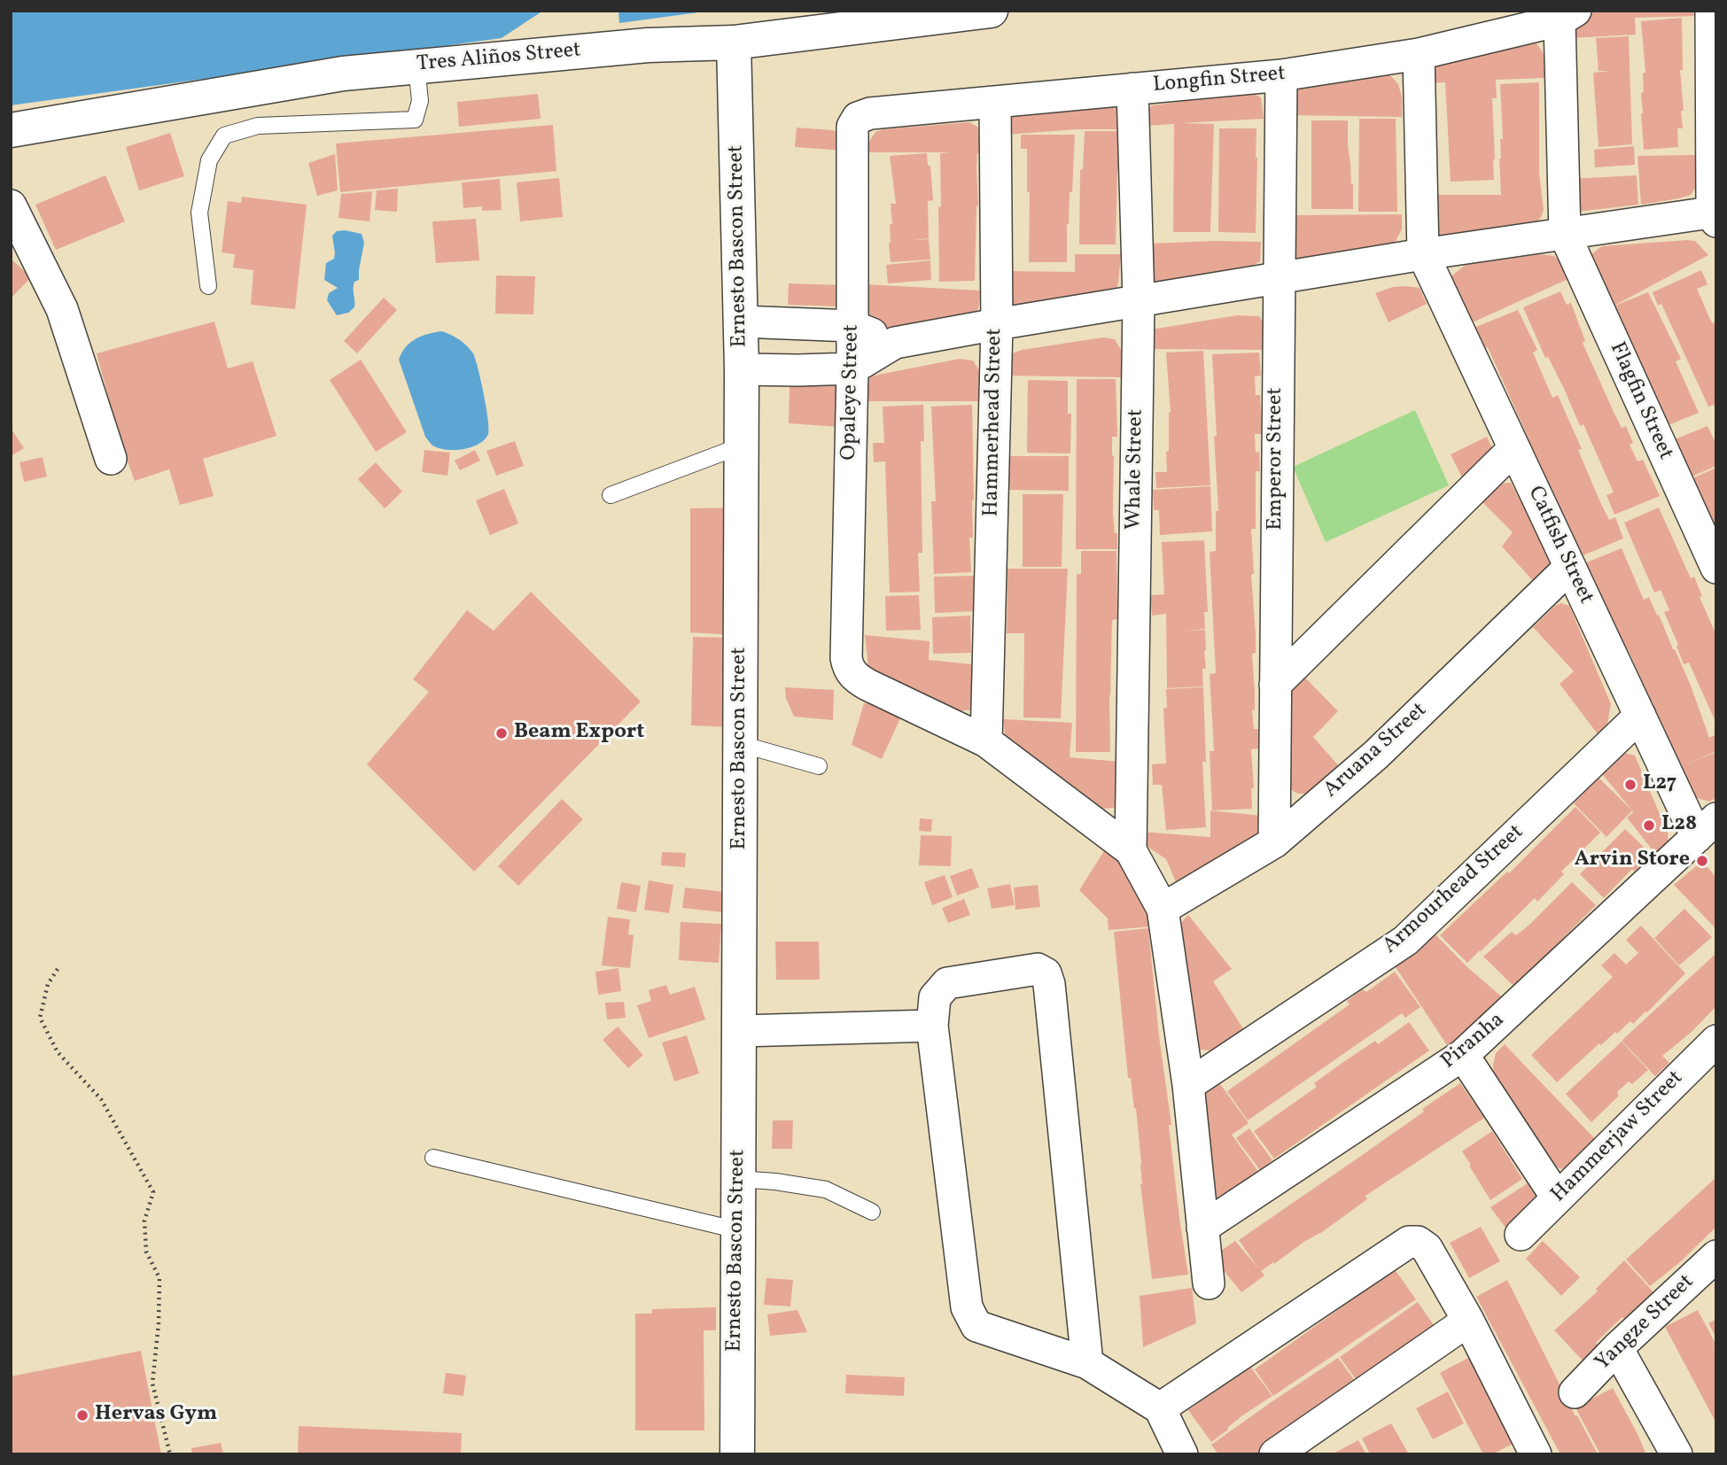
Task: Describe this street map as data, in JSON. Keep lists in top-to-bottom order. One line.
{"streets":{"street":["Tres Aliños Street","Longfin Street","Ernesto Bascon Street","Opaleye Street","Flagfin Street","Hammerhead Street","Emperor Street","Whale Street","Catfish Street","Aruana Street","Armourhead Street","Piranha","Hammerjaw Street","Yangze Street"]},"crossings":[["Tres Aliños Street","Ernesto Bascon Street"],["Longfin Street","Opaleye Street"],["Longfin Street","Hammerhead Street"],["Longfin Street","Emperor Street"],["Longfin Street","Whale Street"],["Opaleye Street","Hammerhead Street"],["Emperor Street","Aruana Street"],["Catfish Street","Aruana Street"],["Catfish Street","Armourhead Street"],["Catfish Street","Piranha"]],"places":["Beam Export","L27","L28","Arvin Store","Hervas Gym"]}
